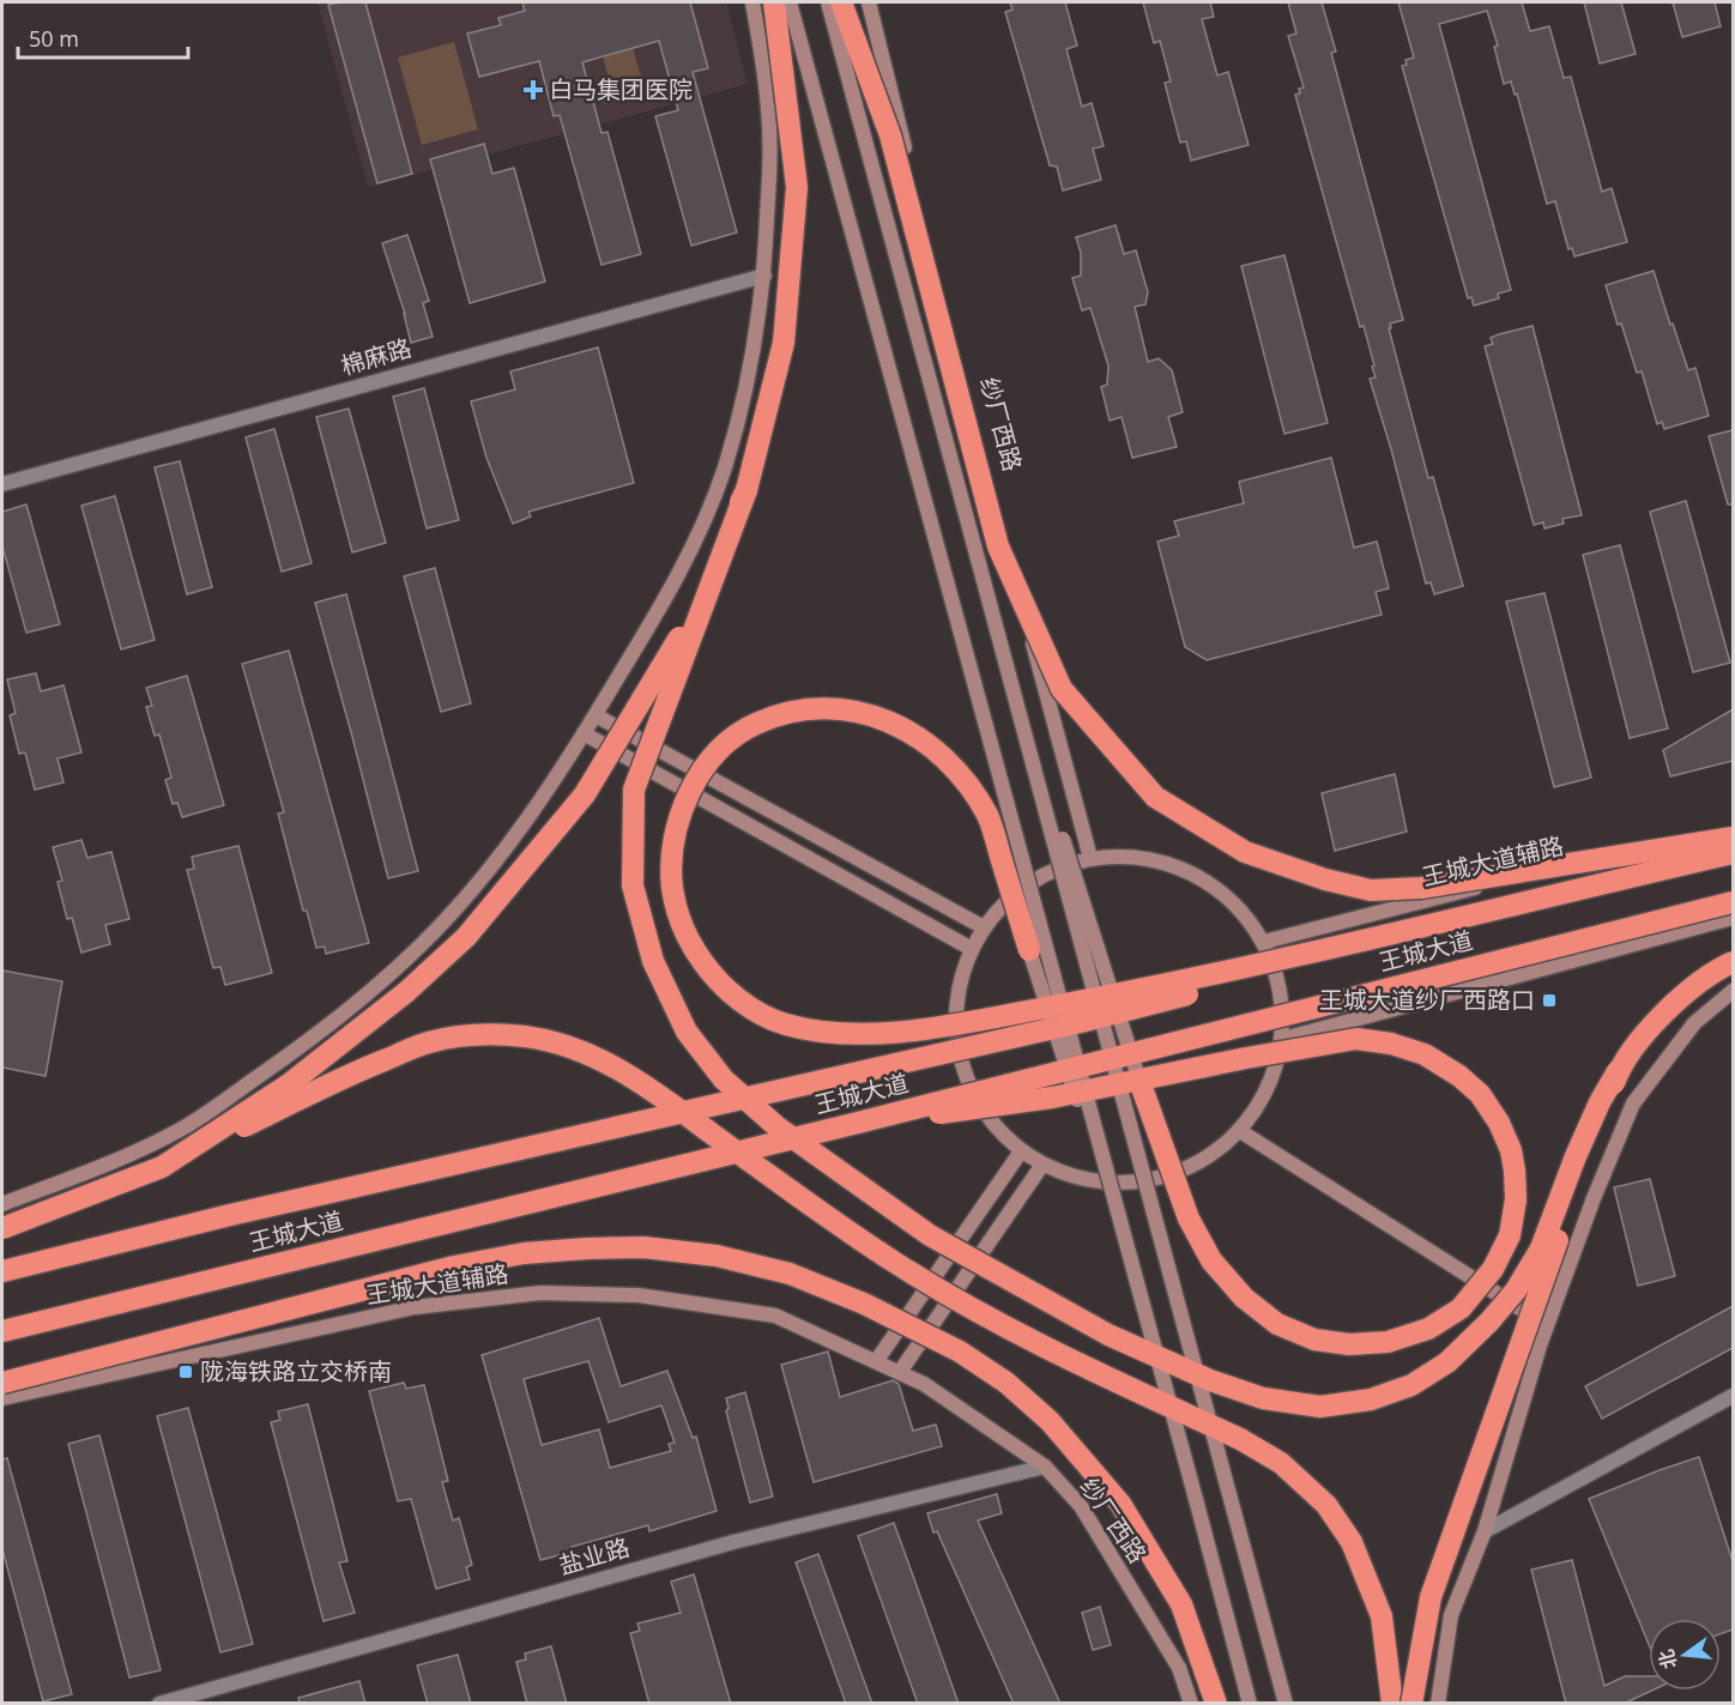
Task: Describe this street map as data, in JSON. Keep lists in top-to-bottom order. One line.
{"streets":{"highway":["王城大道"],"main road":["纱厂西路","王城大道辅路"],"street":["棉麻路","盐业路"]},"crossings":[["纱厂西路","王城大道辅路"],["纱厂西路","盐业路"]],"places":{"health":["白马集团医院"],"transit":["王城大道纱厂西路口","陇海铁路立交桥南"]},"scale_bar":"50 m","north":"left"}
